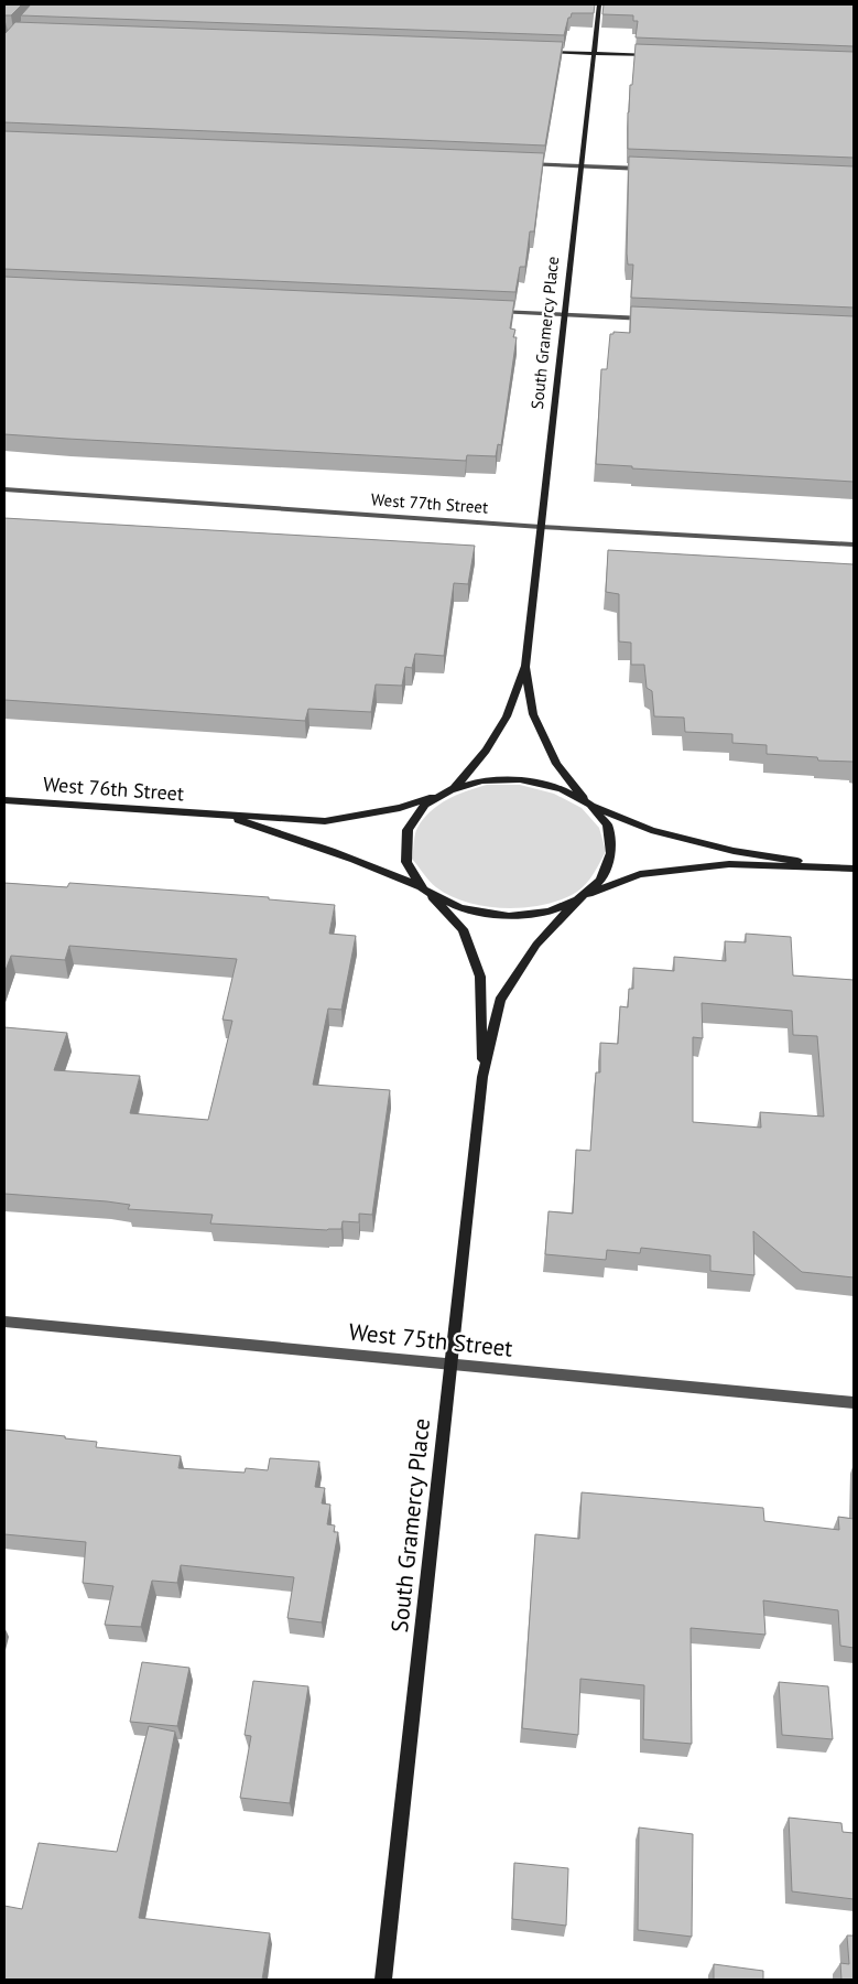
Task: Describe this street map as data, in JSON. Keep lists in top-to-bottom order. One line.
{"streets":{"street":["South Gramercy Place","West 77th Street","West 76th Street","West 75th Street"]},"crossings":[["South Gramercy Place","West 77th Street"],["South Gramercy Place","West 76th Street"],["South Gramercy Place","West 75th Street"]]}
